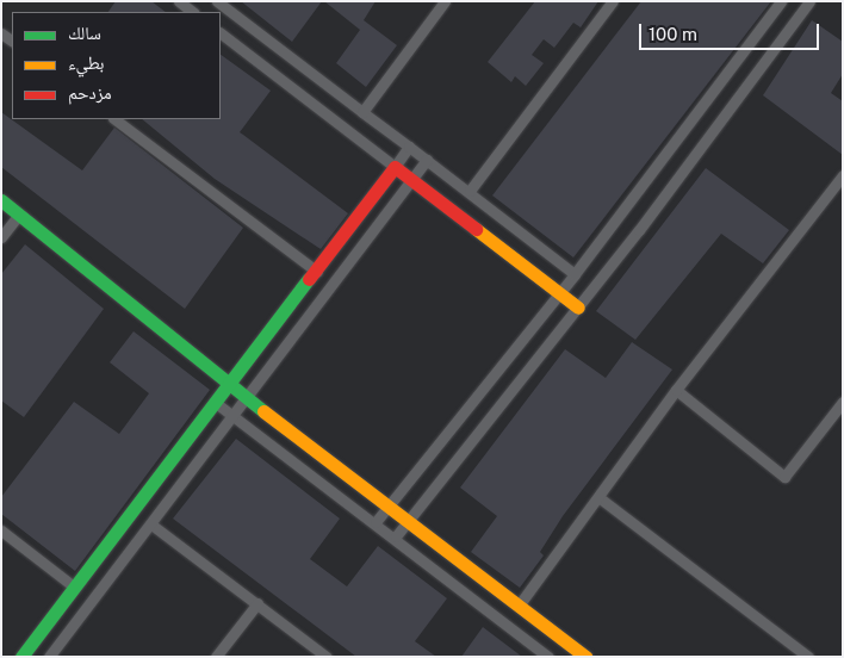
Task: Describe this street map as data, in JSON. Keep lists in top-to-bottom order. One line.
{"legend":["سالك","بطيء","مزدحم"],"scale_bar":"100 m"}
